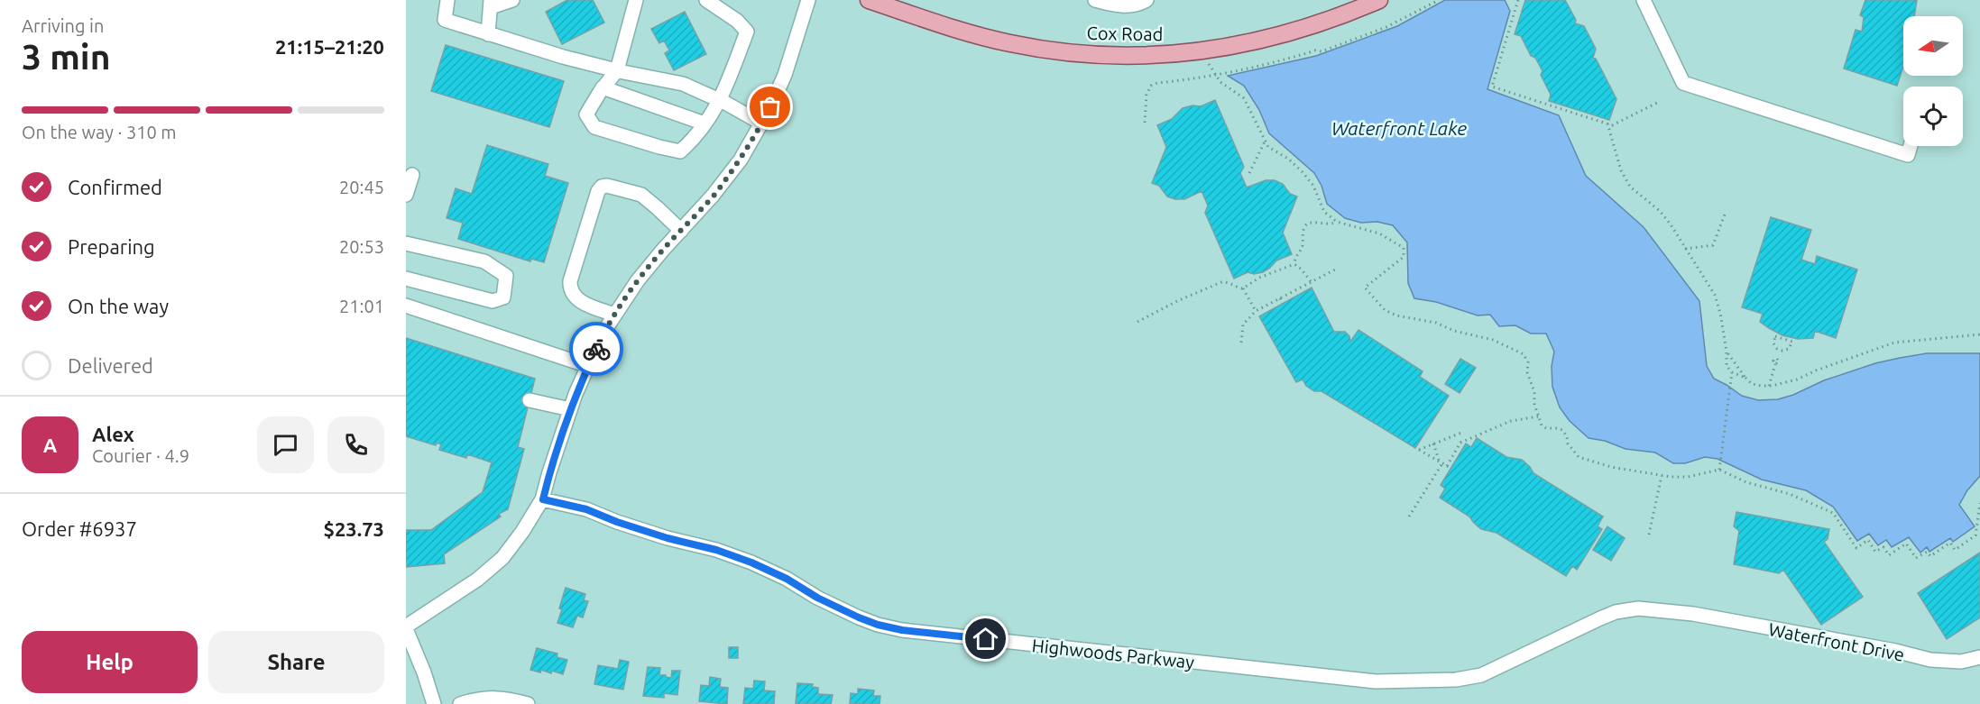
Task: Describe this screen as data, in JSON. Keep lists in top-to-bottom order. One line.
{"streets":{"main road":["Cox Road"],"street":["Waterfront Drive","Highwoods Parkway"]},"crossings":[["Waterfront Drive","Highwoods Parkway"]],"water":["Waterfront Lake"],"north":"left","page":{"heading":["3 min","Arriving in","21:15–21:20"],"panel":["Alex","Courier · 4.9","Order #6937","$23.73"],"bar":"On the way · 310 m","list":[["Confirmed","20:45"],["Preparing","20:53"],["On the way","21:01"],"Delivered"],"round":"A","buttons":["Help","Share"]}}
